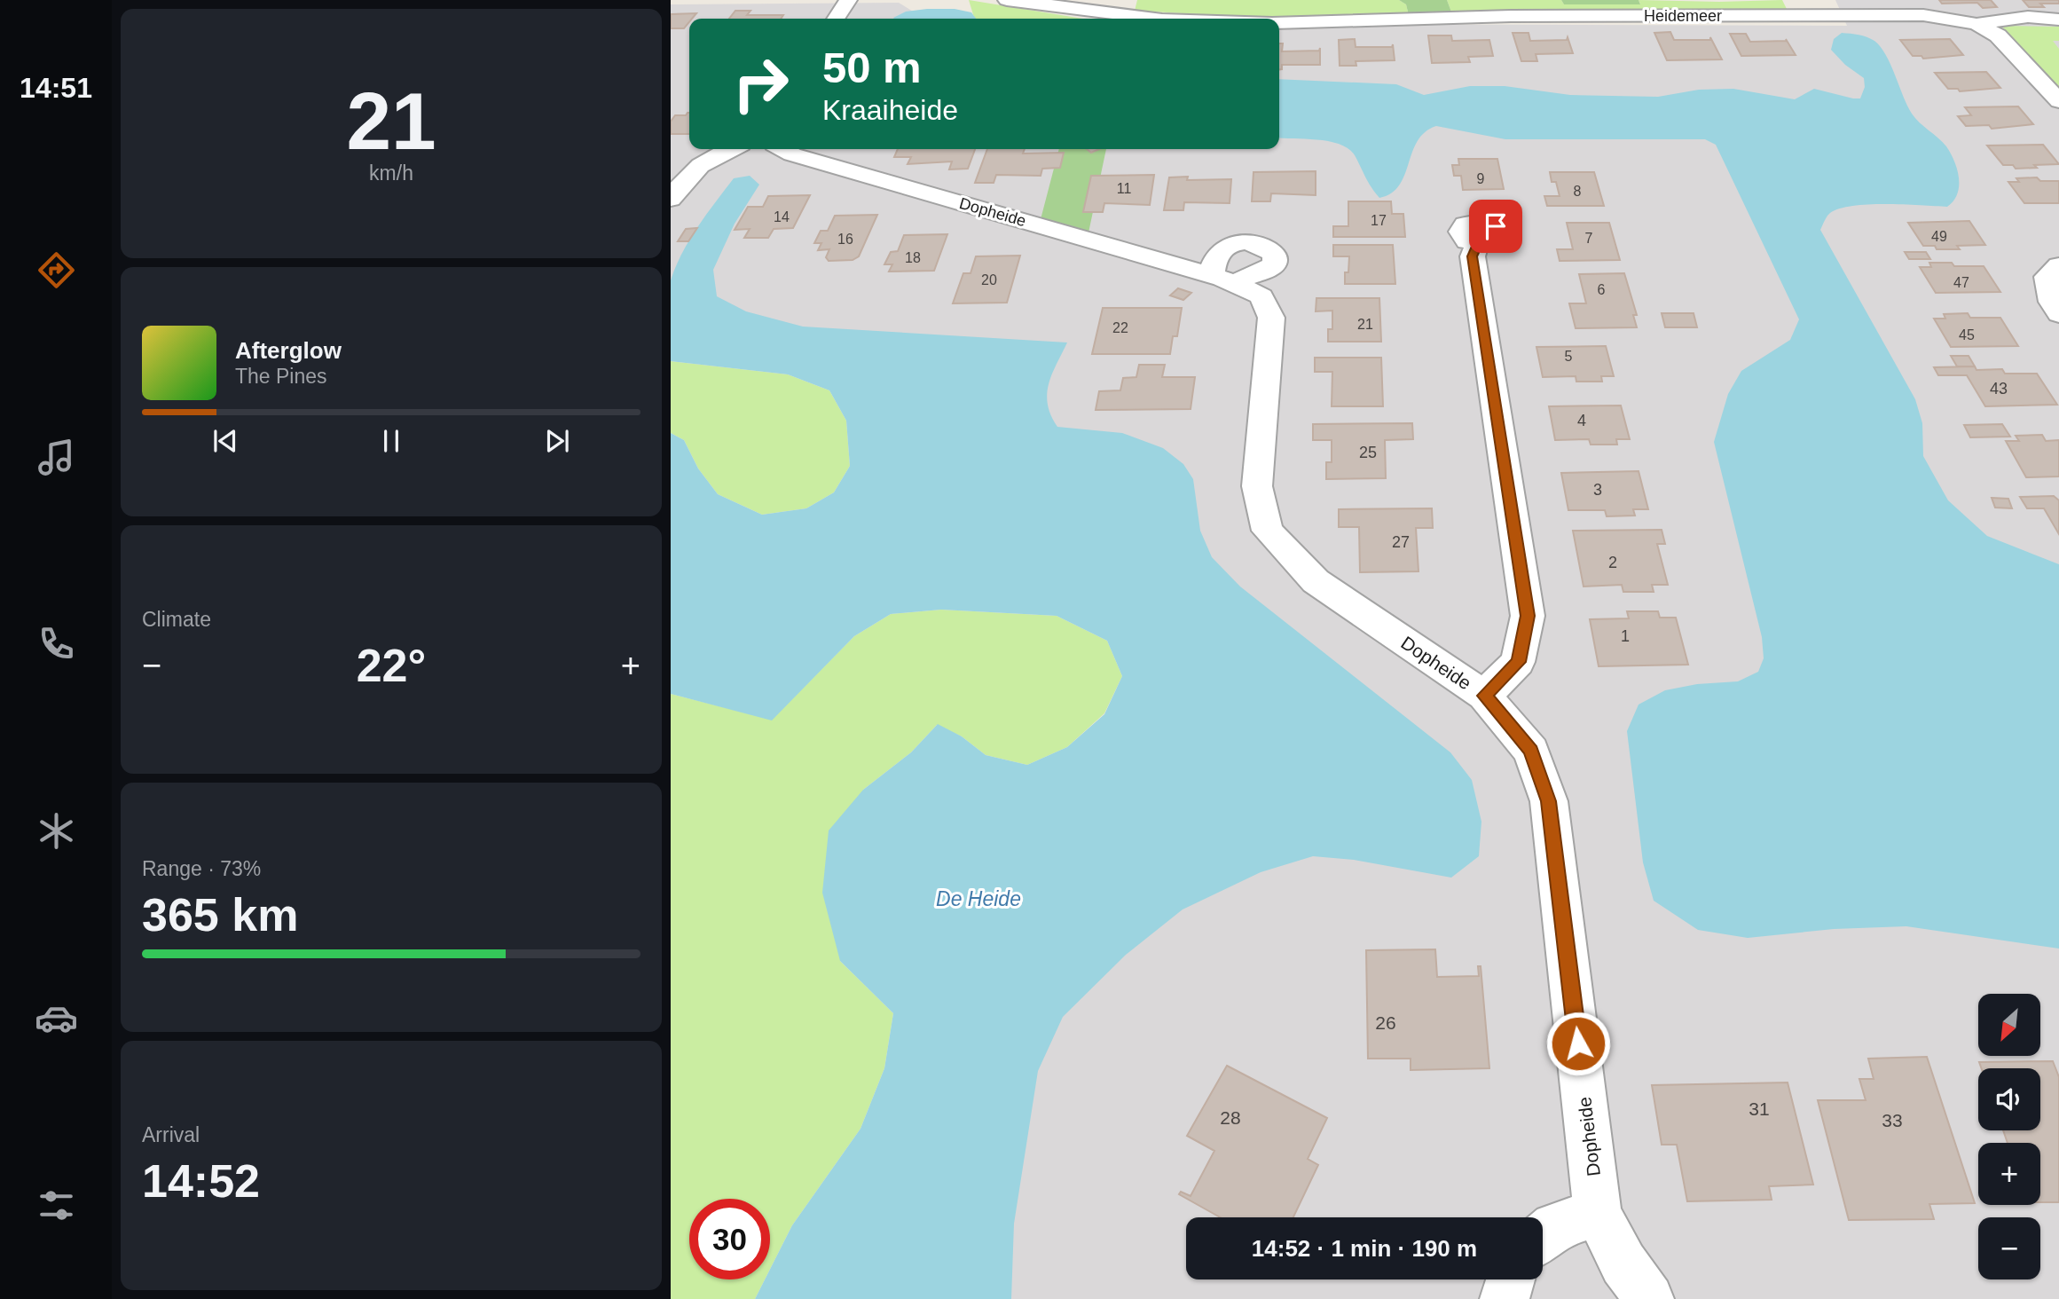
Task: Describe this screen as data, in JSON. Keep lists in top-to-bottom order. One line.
{"streets":{"street":["Heidemeer","Dopheide"]},"water":["De Heide"],"house_numbers":["9","11","8","14","17","49","7","16","18","20","47","6","21","22","45","5","43","4","25","3","27","2","1","26","31","28","33"],"north":"bottom left","page":{"tabs":"14:51","tile":[["21","km/h"],"Climate",["Range · 73%","365 km"],["Arrival","14:52"]],"turn":["50 m","Kraaiheide"],"song":["Afterglow","The Pines"],"heat":["−","22°","+"],"map_buttons":["+","−"],"limit":"30","trip":"14:52 · 1 min · 190 m"}}
